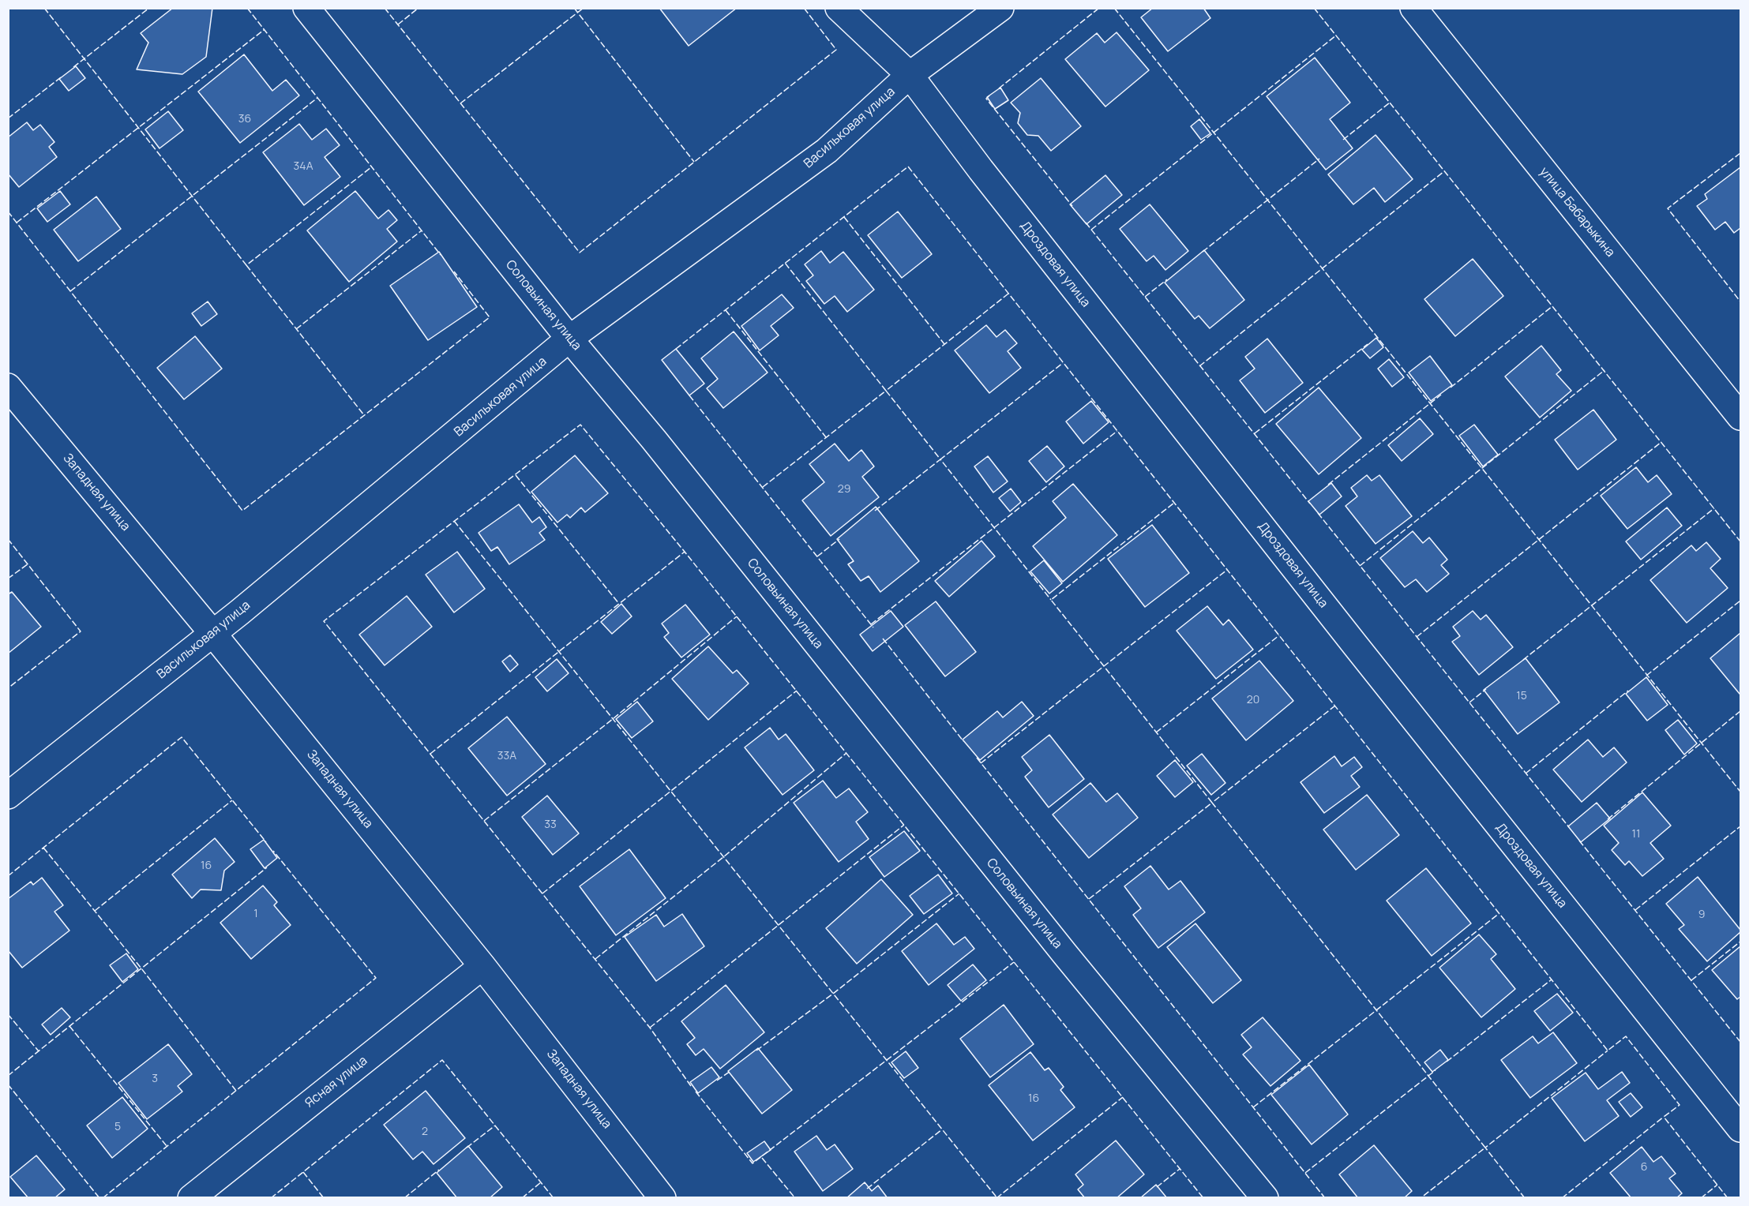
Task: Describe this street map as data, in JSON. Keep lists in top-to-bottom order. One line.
{"streets":{"street":["Васильковая улица","улица Бабарыкина","Дроздовая улица","Соловьиная улица","Западная улица","Ясная улица"]},"crossings":[["Васильковая улица","Дроздовая улица"],["Васильковая улица","Соловьиная улица"],["Васильковая улица","Западная улица"],["Западная улица","Ясная улица"]],"house_numbers":["36","34А","29","15","20","33А","33","11","16","1","9","3","16","5","2","6"]}
